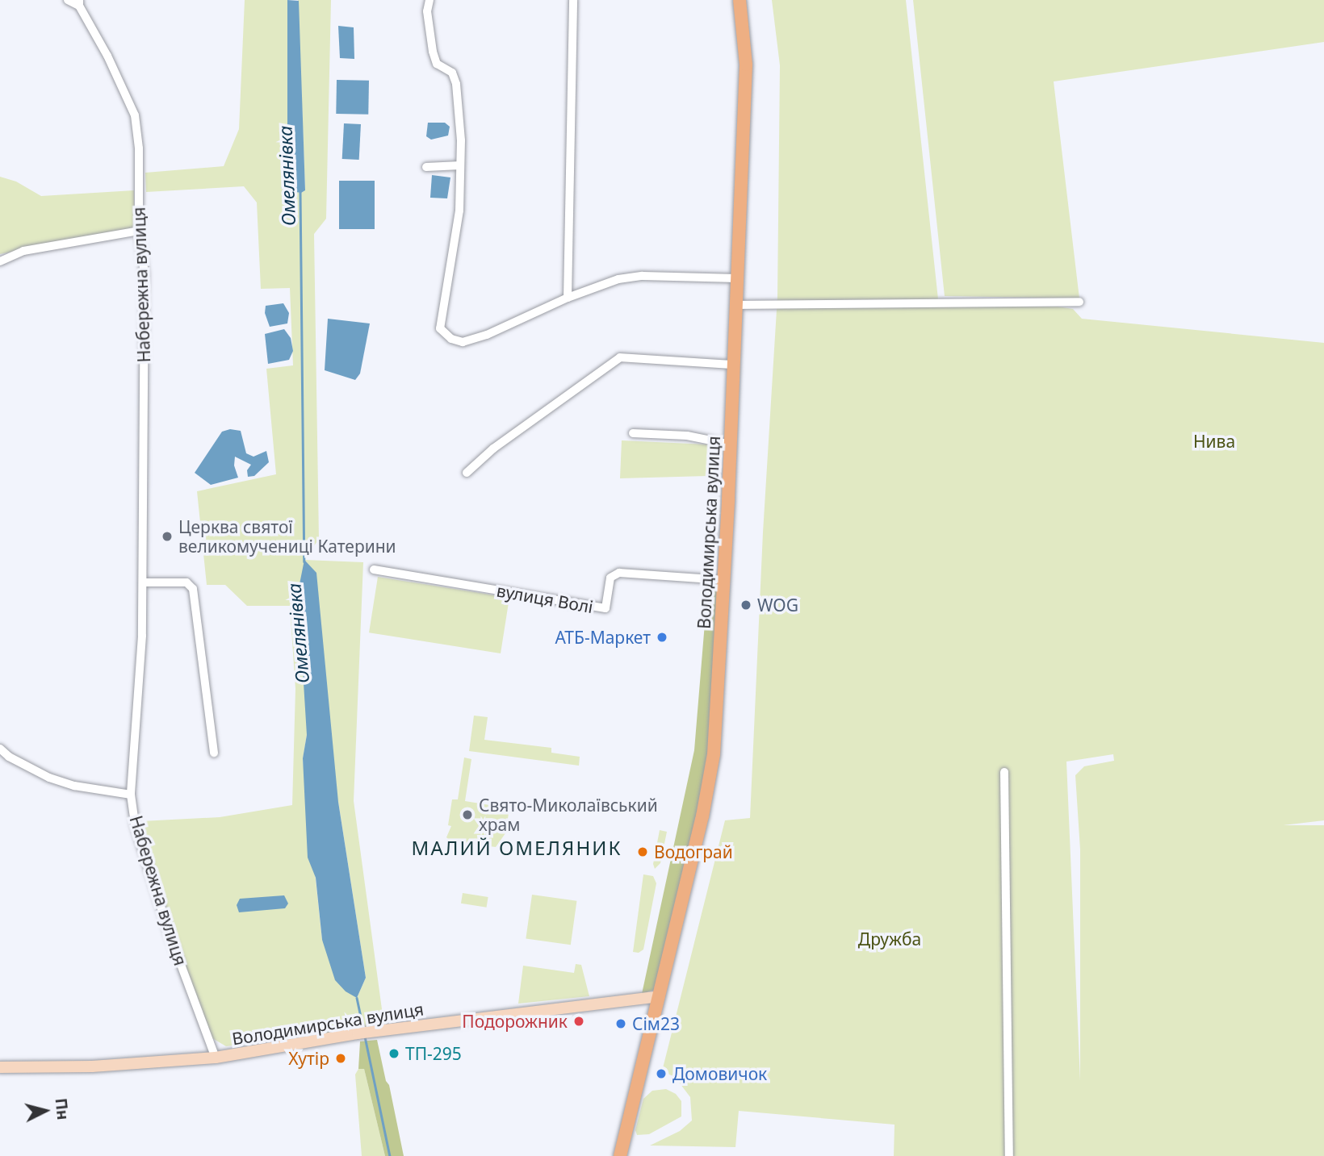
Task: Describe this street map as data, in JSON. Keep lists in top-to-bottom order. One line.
{"streets":{"main road":["Володимирська вулиця"],"street":["Набережна вулиця","вулиця Волі"]},"crossings":[["Набережна вулиця","Володимирська вулиця"],["Володимирська вулиця","вулиця Волі"]],"districts":["МАЛИЙ ОМЕЛЯНИК"],"water":["Омелянівка"],"parks":["Нива","Дружба"],"places":["Церква святої великомучениці Катерини","WOG","АТБ-Маркет","Свято-Миколаївський храм","Водограй","Подорожник","Сім23","ТП-295","Хутір","Домовичок"],"north":"right"}
